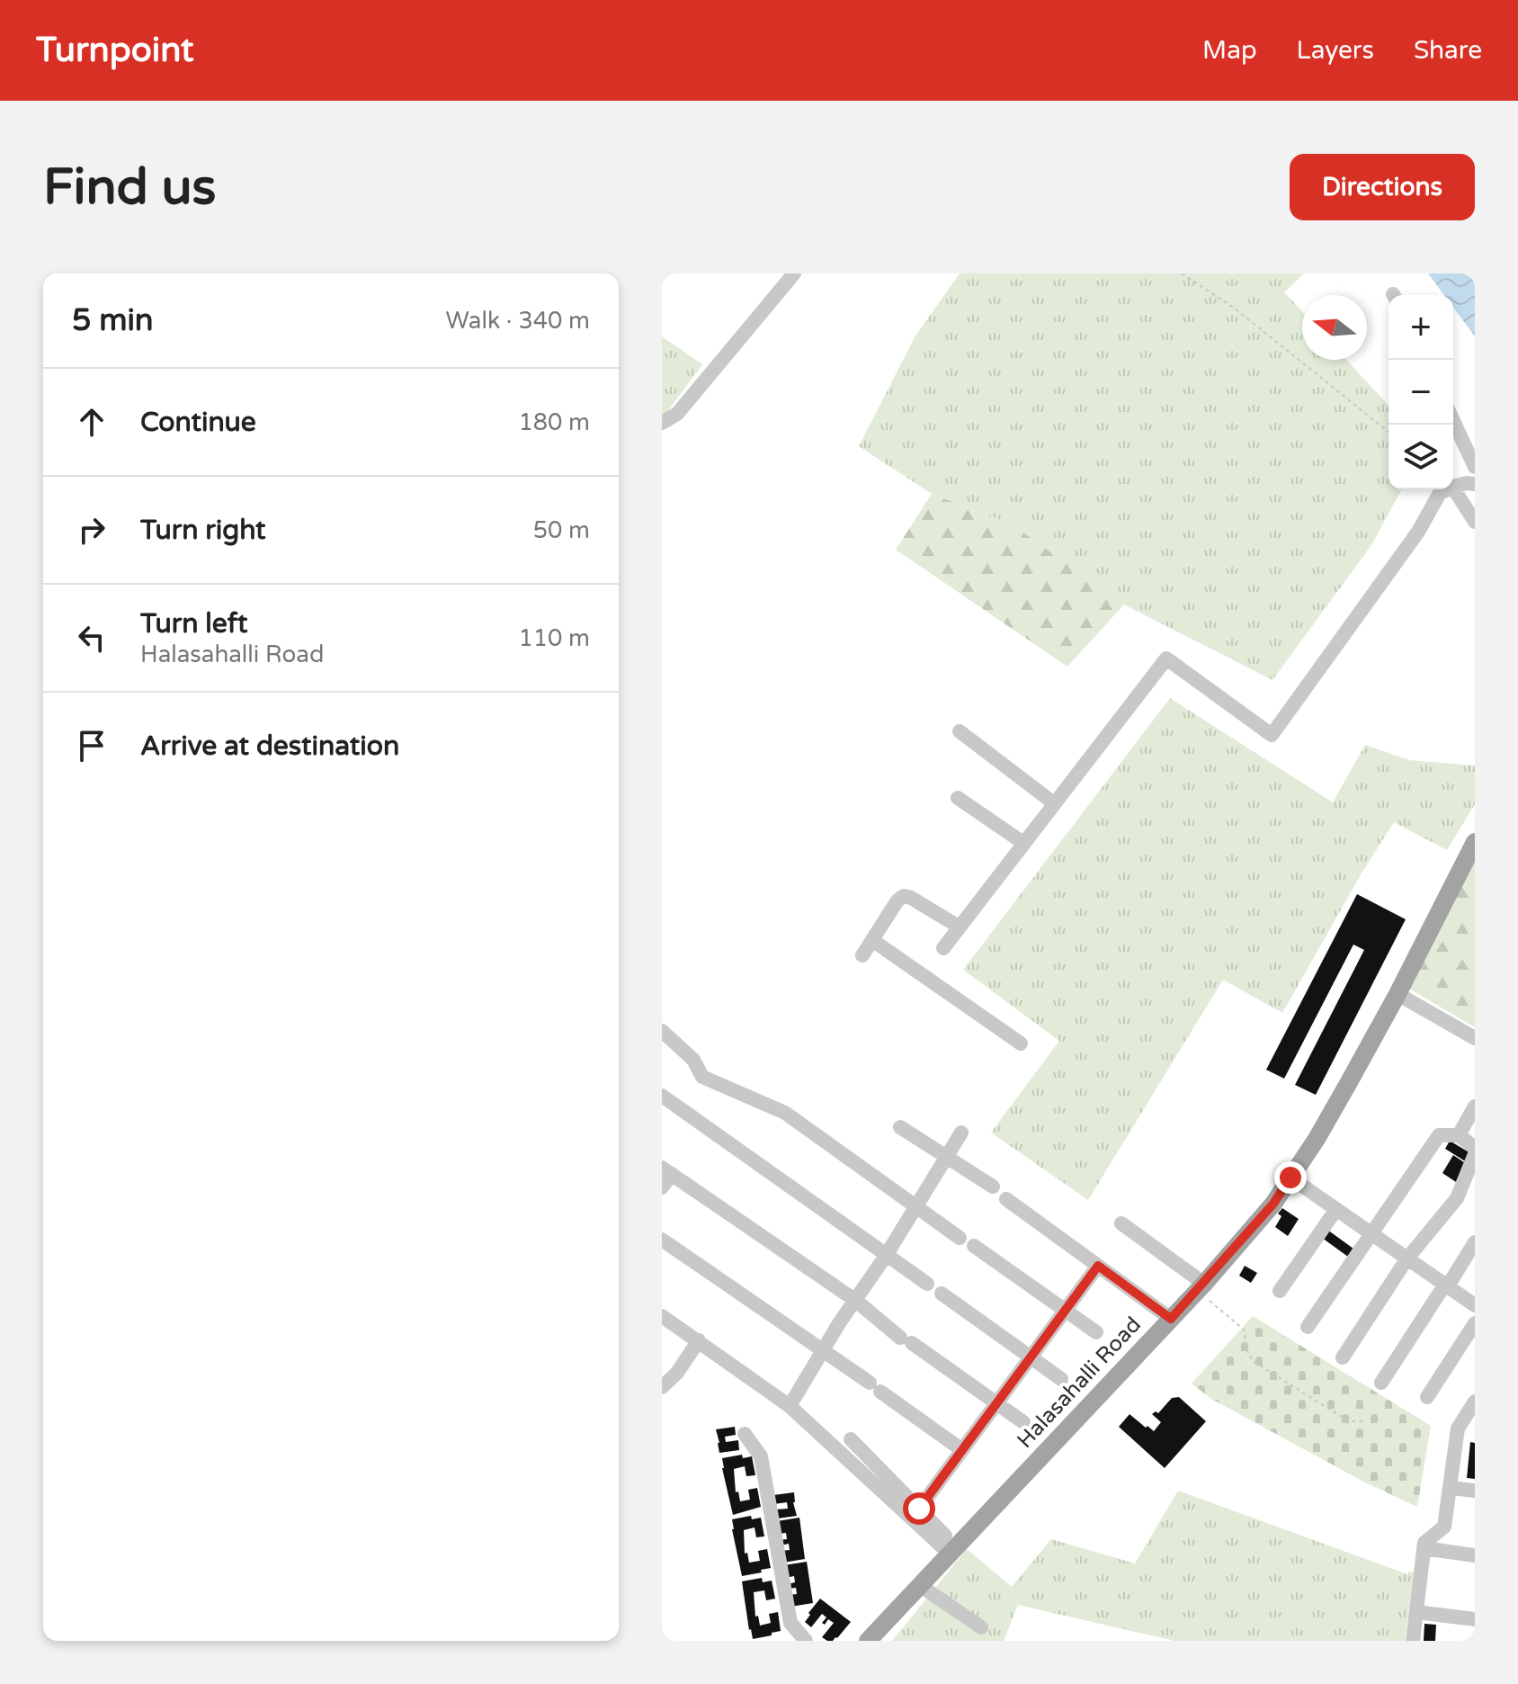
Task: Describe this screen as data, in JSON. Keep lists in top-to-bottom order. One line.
{"streets":{"main road":["Halasahalli Road"]},"north":"left","page":{"header":"Turnpoint","nav":["Map","Layers","Share"],"buttons":"Directions","title":"Find us","heading":["5 min","Walk · 340 m"],"map_buttons":["+","−"],"list":[["Continue","180 m"],["Turn right","50 m"],["Turn left","Halasahalli Road","110 m"],"Arrive at destination"]}}
